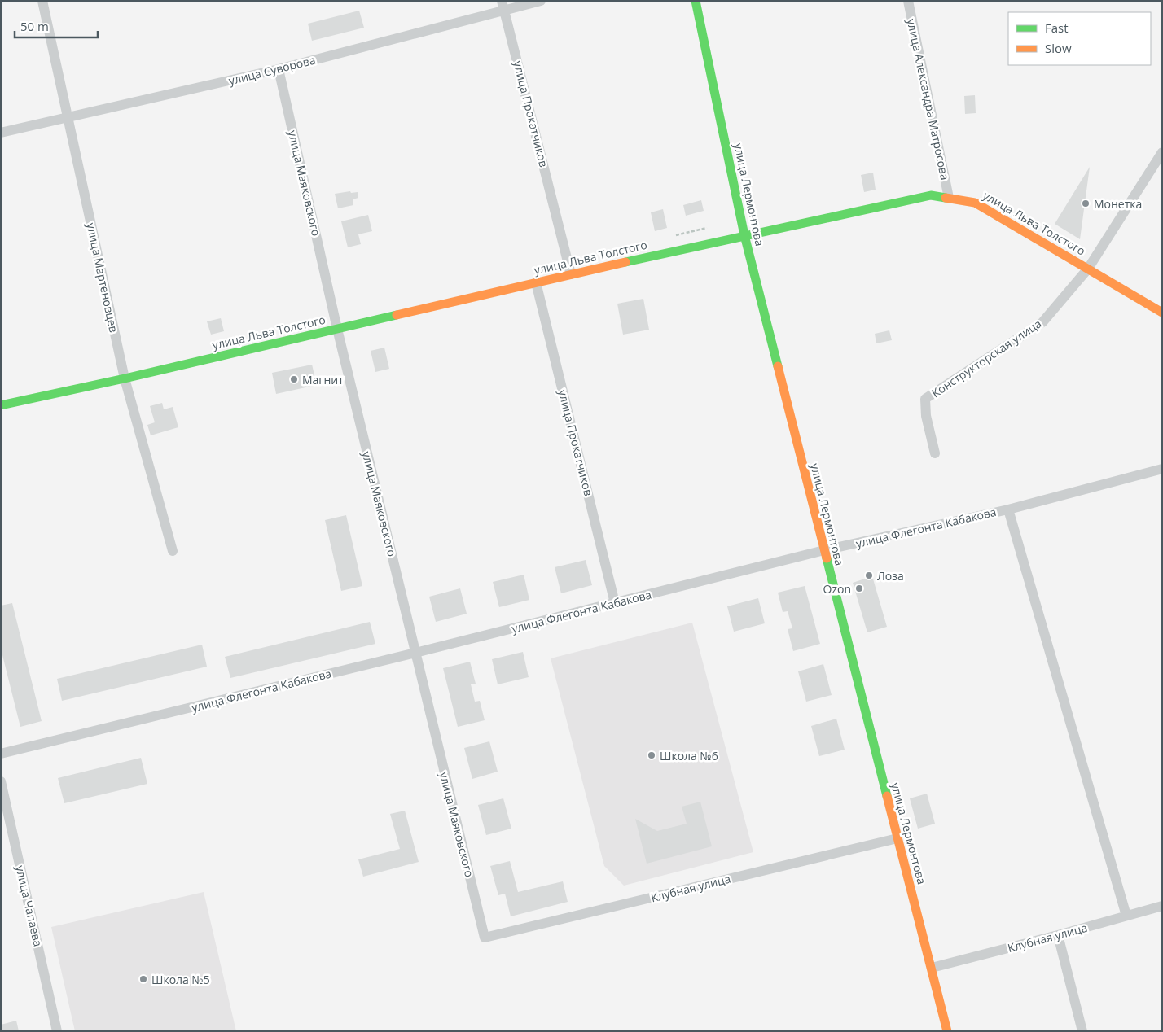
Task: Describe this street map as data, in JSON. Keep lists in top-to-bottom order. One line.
{"streets":{"main road":["улица Лермонтова","улица Льва Толстого"],"street":["улица Суворова","улица Александра Матросова","улица Прокатчиков","улица Маяковского","улица Мартеновцев","Конструкторская улица","улица Флегонта Кабакова","Клубная улица","улица Чапаева"]},"crossings":[["улица Суворова","улица Прокатчиков"],["улица Суворова","улица Маяковского"],["улица Суворова","улица Мартеновцев"],["улица Александра Матросова","улица Льва Толстого"],["улица Прокатчиков","улица Льва Толстого"],["улица Прокатчиков","улица Флегонта Кабакова"],["улица Маяковского","улица Льва Толстого"],["улица Маяковского","улица Флегонта Кабакова"],["улица Маяковского","Клубная улица"],["улица Лермонтова","улица Льва Толстого"],["улица Лермонтова","улица Флегонта Кабакова"],["улица Лермонтова","Клубная улица"],["улица Льва Толстого","улица Мартеновцев"],["улица Льва Толстого","Конструкторская улица"]],"places":["Монетка","Магнит","Лоза","Ozon","Школа №6","Школа №5"],"legend":["Fast","Slow"],"scale_bar":"50 m"}
